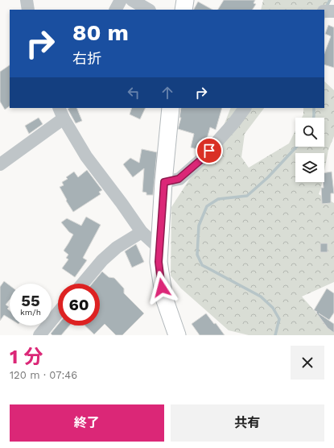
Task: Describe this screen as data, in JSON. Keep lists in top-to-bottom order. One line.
{"page":{"turn":["80 m","右折"],"speed":"55 km/h","limit":"60","heading":["1 分","120 m · 07:46"],"buttons":["終了","共有"]}}
